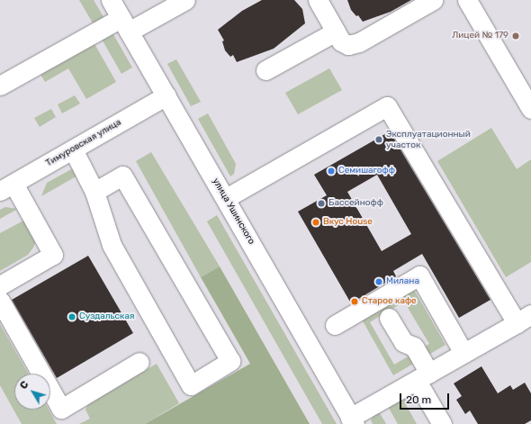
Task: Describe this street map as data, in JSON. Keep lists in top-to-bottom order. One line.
{"streets":{"street":["Тимуровская улица","улица Ушинского"]},"crossings":[["Тимуровская улица","улица Ушинского"]],"places":["Лицей № 179","Эксплуатационный участок","Семишагофф","Бассейнофф","Вкус House","Милана","Старое кафе","Суздальская"],"scale_bar":"20 m","north":"top left"}
